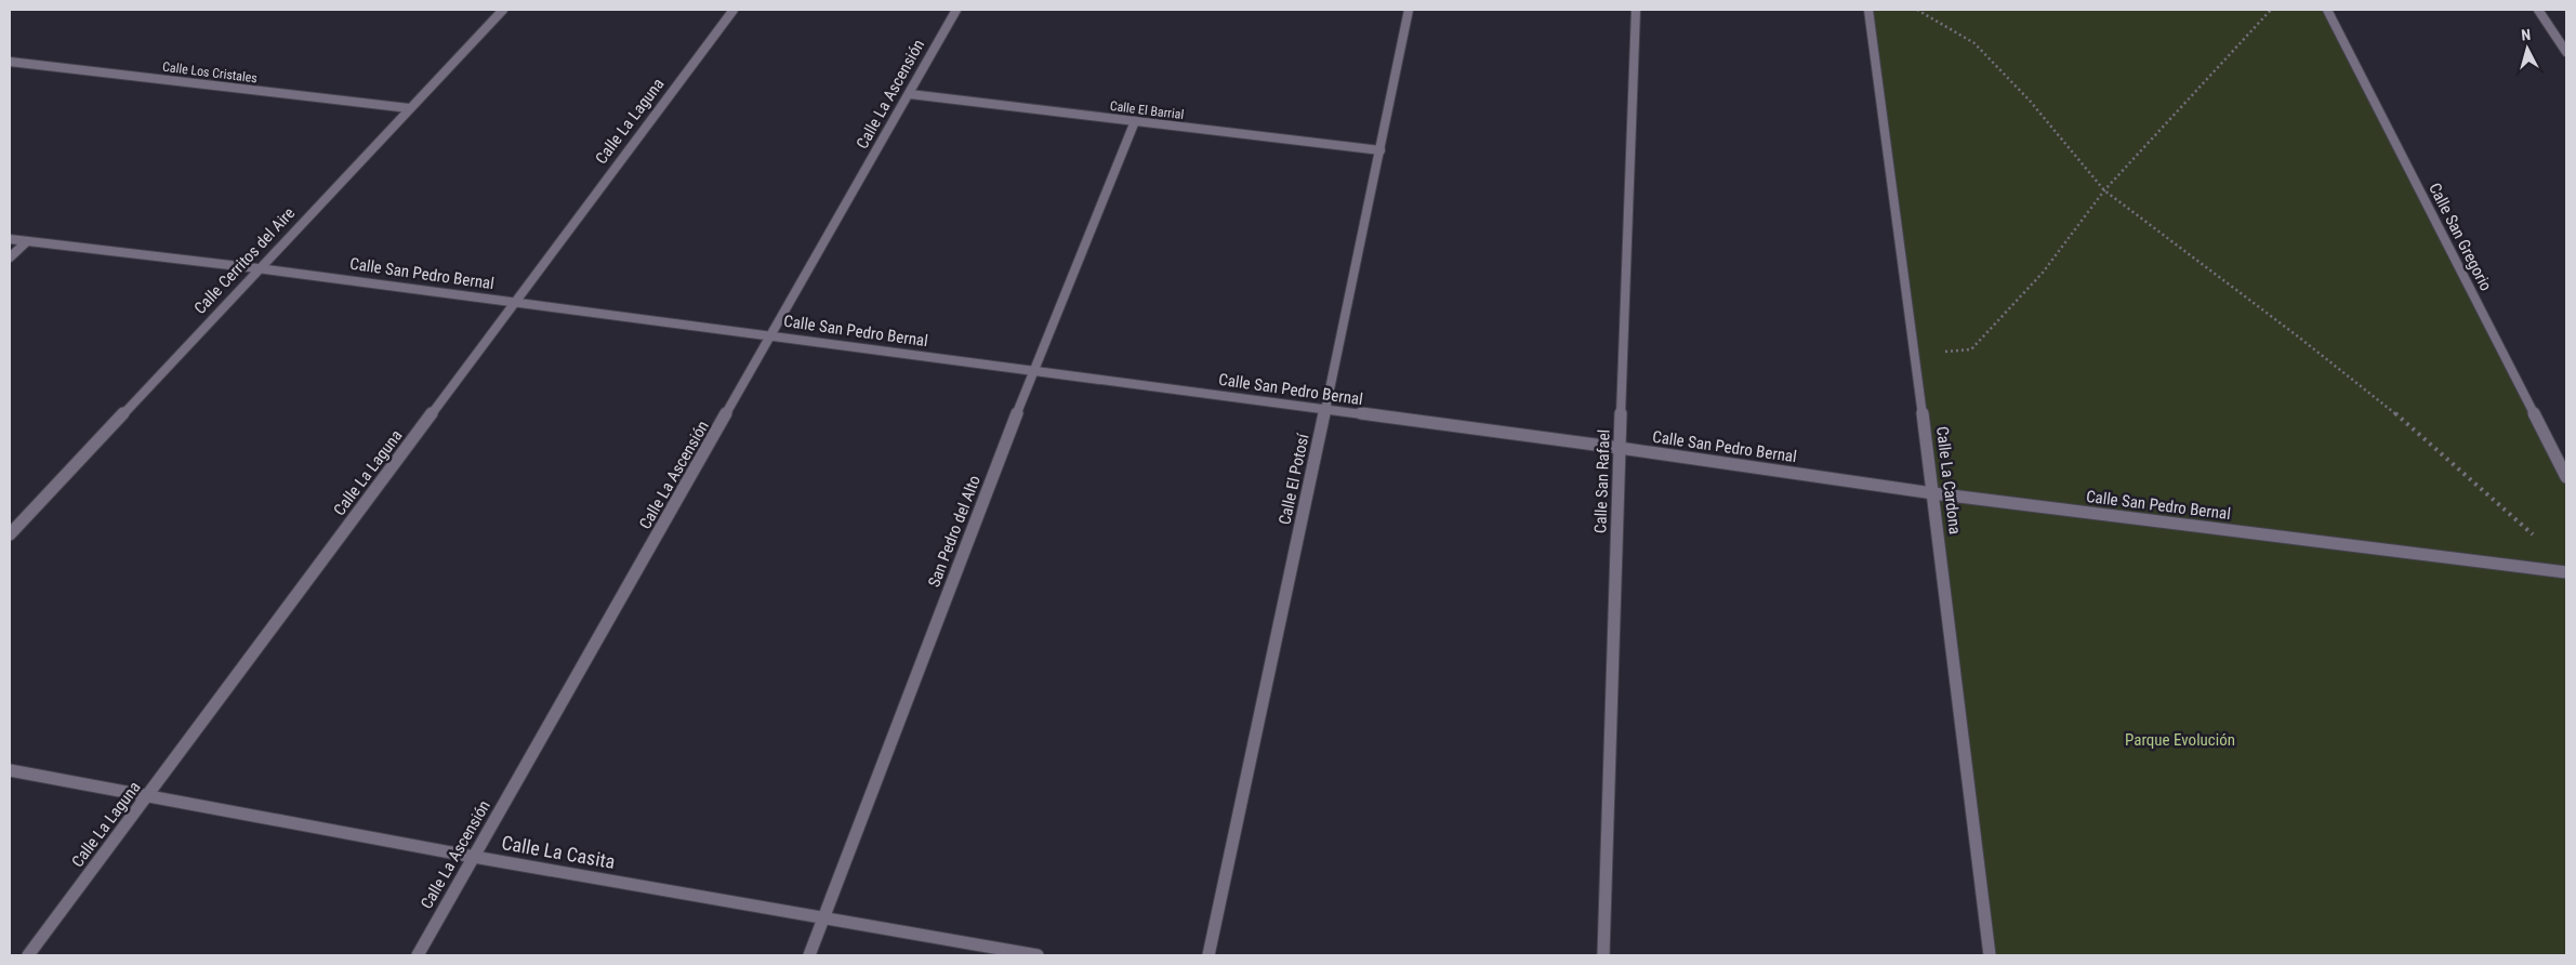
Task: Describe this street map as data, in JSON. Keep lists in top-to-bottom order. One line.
{"streets":{"street":["Calle Los Cristales","Calle La Ascensión","Calle El Barrial","Calle La Laguna","Calle San Gregorio","Calle Cerritos del Aire","Calle San Pedro Bernal","Calle El Potosí","Calle La Cardona","Calle San Rafael","San Pedro del Alto","Calle La Casita"]},"crossings":[["Calle Los Cristales","Calle Cerritos del Aire"],["Calle La Ascensión","Calle El Barrial"],["Calle La Ascensión","Calle San Pedro Bernal"],["Calle La Ascensión","Calle La Casita"],["Calle El Barrial","Calle El Potosí"],["Calle El Barrial","San Pedro del Alto"],["Calle La Laguna","Calle San Pedro Bernal"],["Calle La Laguna","Calle La Casita"],["Calle Cerritos del Aire","Calle San Pedro Bernal"],["Calle San Pedro Bernal","Calle El Potosí"],["Calle San Pedro Bernal","Calle La Cardona"],["Calle San Pedro Bernal","Calle San Rafael"],["Calle San Pedro Bernal","San Pedro del Alto"],["San Pedro del Alto","Calle La Casita"]],"parks":["Parque Evolución"],"north":"top"}
